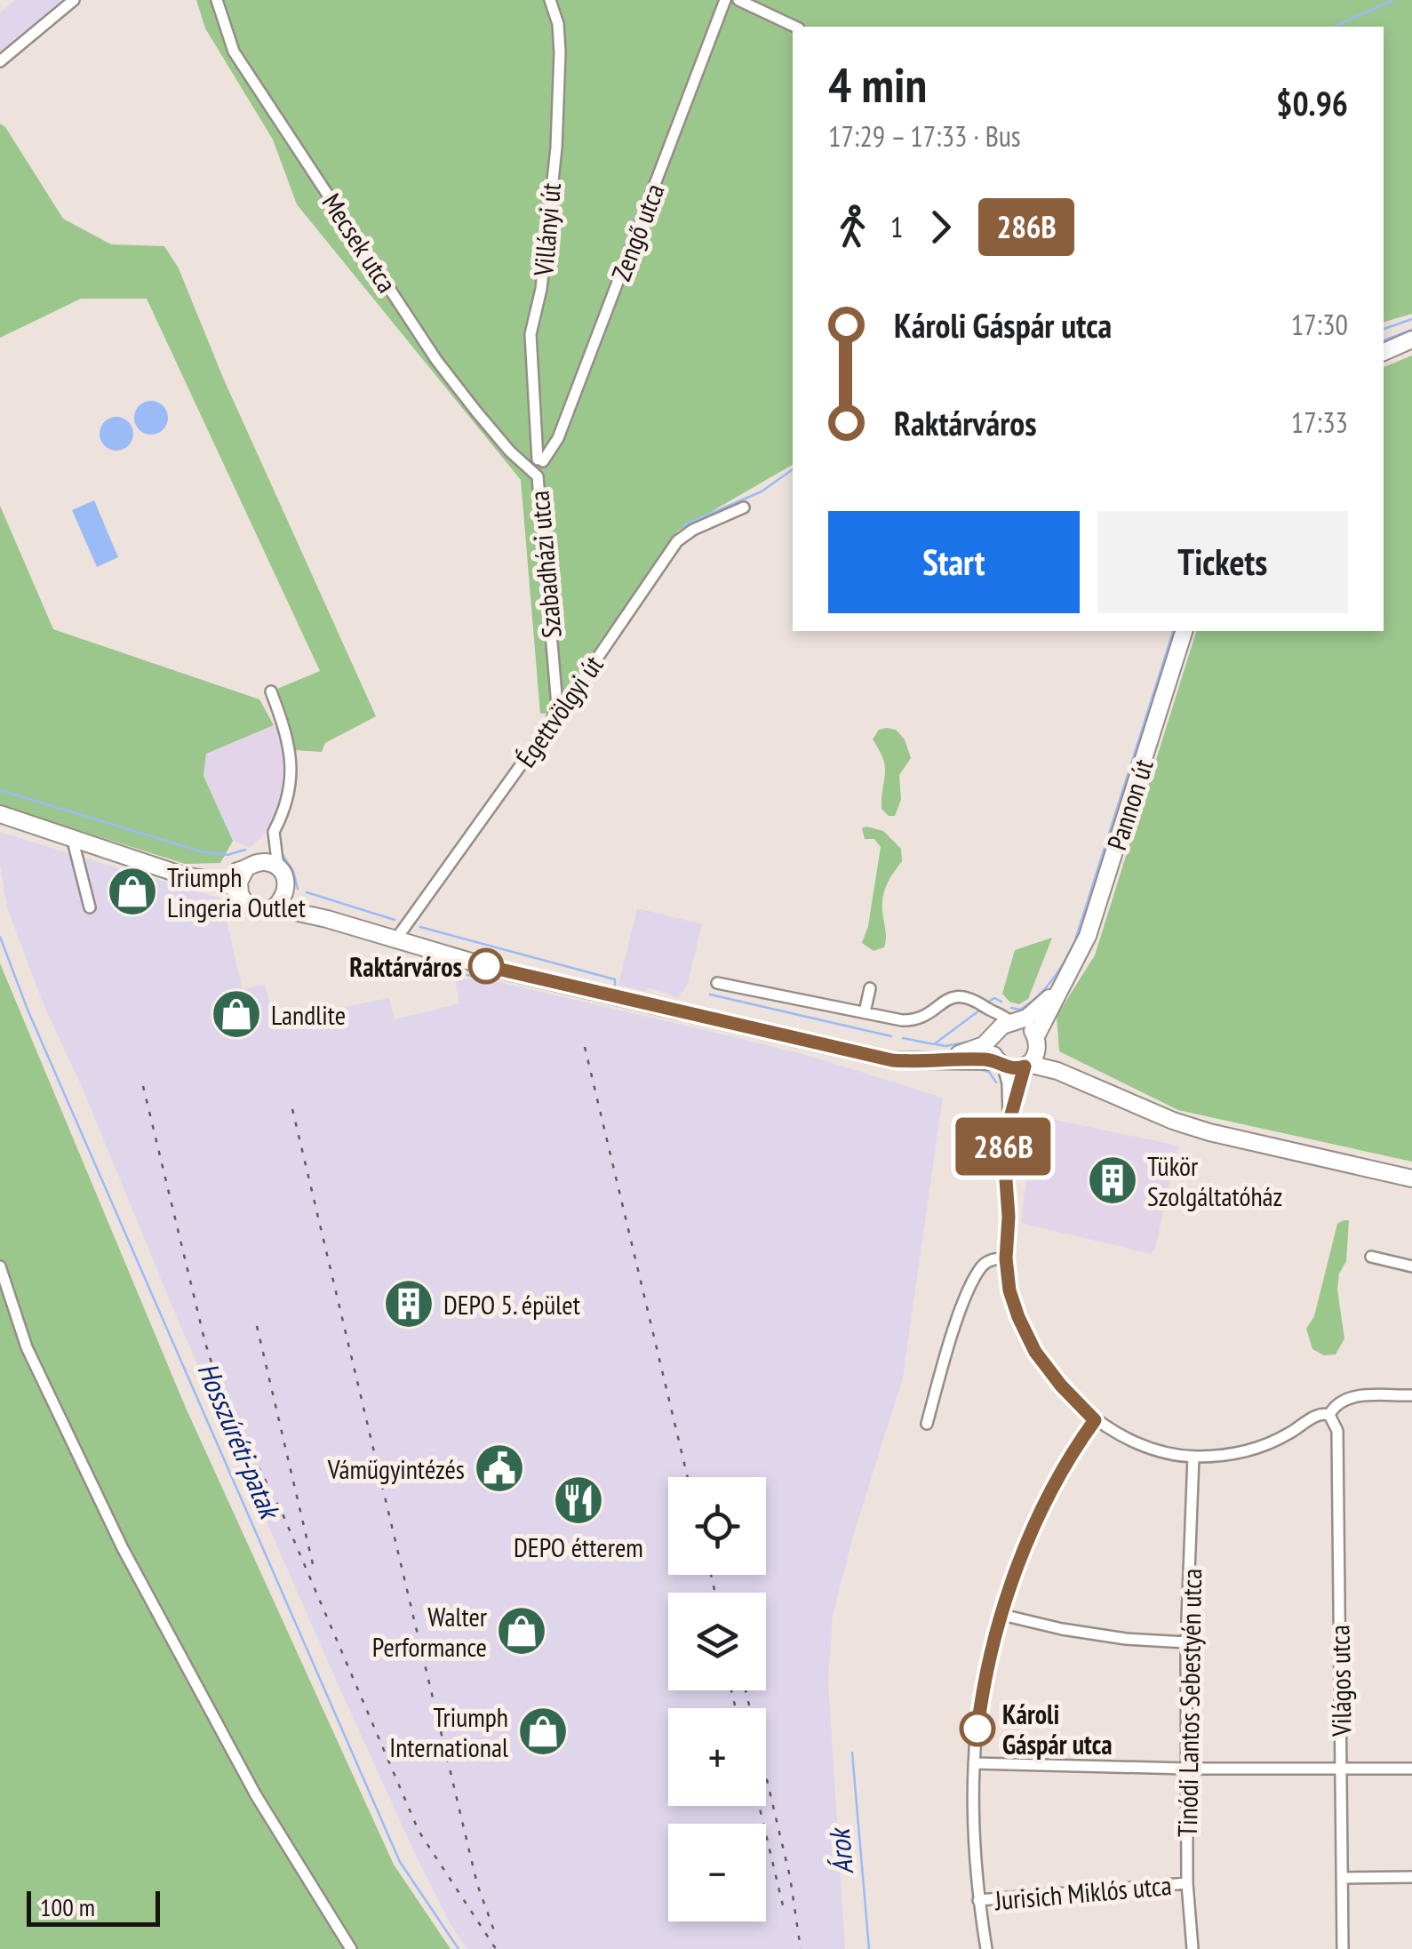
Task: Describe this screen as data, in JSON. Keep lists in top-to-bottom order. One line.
{"streets":{"street":["Villányi út","Zengő utca","Mecsek utca","Szabadházi utca","Égettvölgyi út","Pannon út","Világos utca","Tinódi Lantos Sebestyén utca","Jurisich Miklós utca"]},"crossings":[["Villányi út","Zengő utca"],["Zengő utca","Mecsek utca"],["Zengő utca","Szabadházi utca"],["Mecsek utca","Szabadházi utca"],["Szabadházi utca","Égettvölgyi út"],["Tinódi Lantos Sebestyén utca","Jurisich Miklós utca"]],"water":["Hosszúréti-patak","Árok"],"places":{"shop":["Triumph Lingeria Outlet","Landlite","Walter Performance","Triumph International"],"other":["Raktárváros","Károli Gáspár utca"],"building":["Tükör Szolgáltatóház","DEPO 5. épület"],"public building":["Vámügyintézés"],"restaurant":["DEPO étterem"]},"lines":["bus line 286B"],"scale_bar":"100 m","page":{"on_map":"286B","heading":["4 min","17:29 – 17:33 · Bus","$0.96"],"legs":["1","286B"],"list":[{"name":"Károli Gáspár utca","value":"17:30"},{"name":"Raktárváros","value":"17:33"}],"buttons":["Start","Tickets"],"map_buttons":["+","−"],"scale":"100 m"}}
